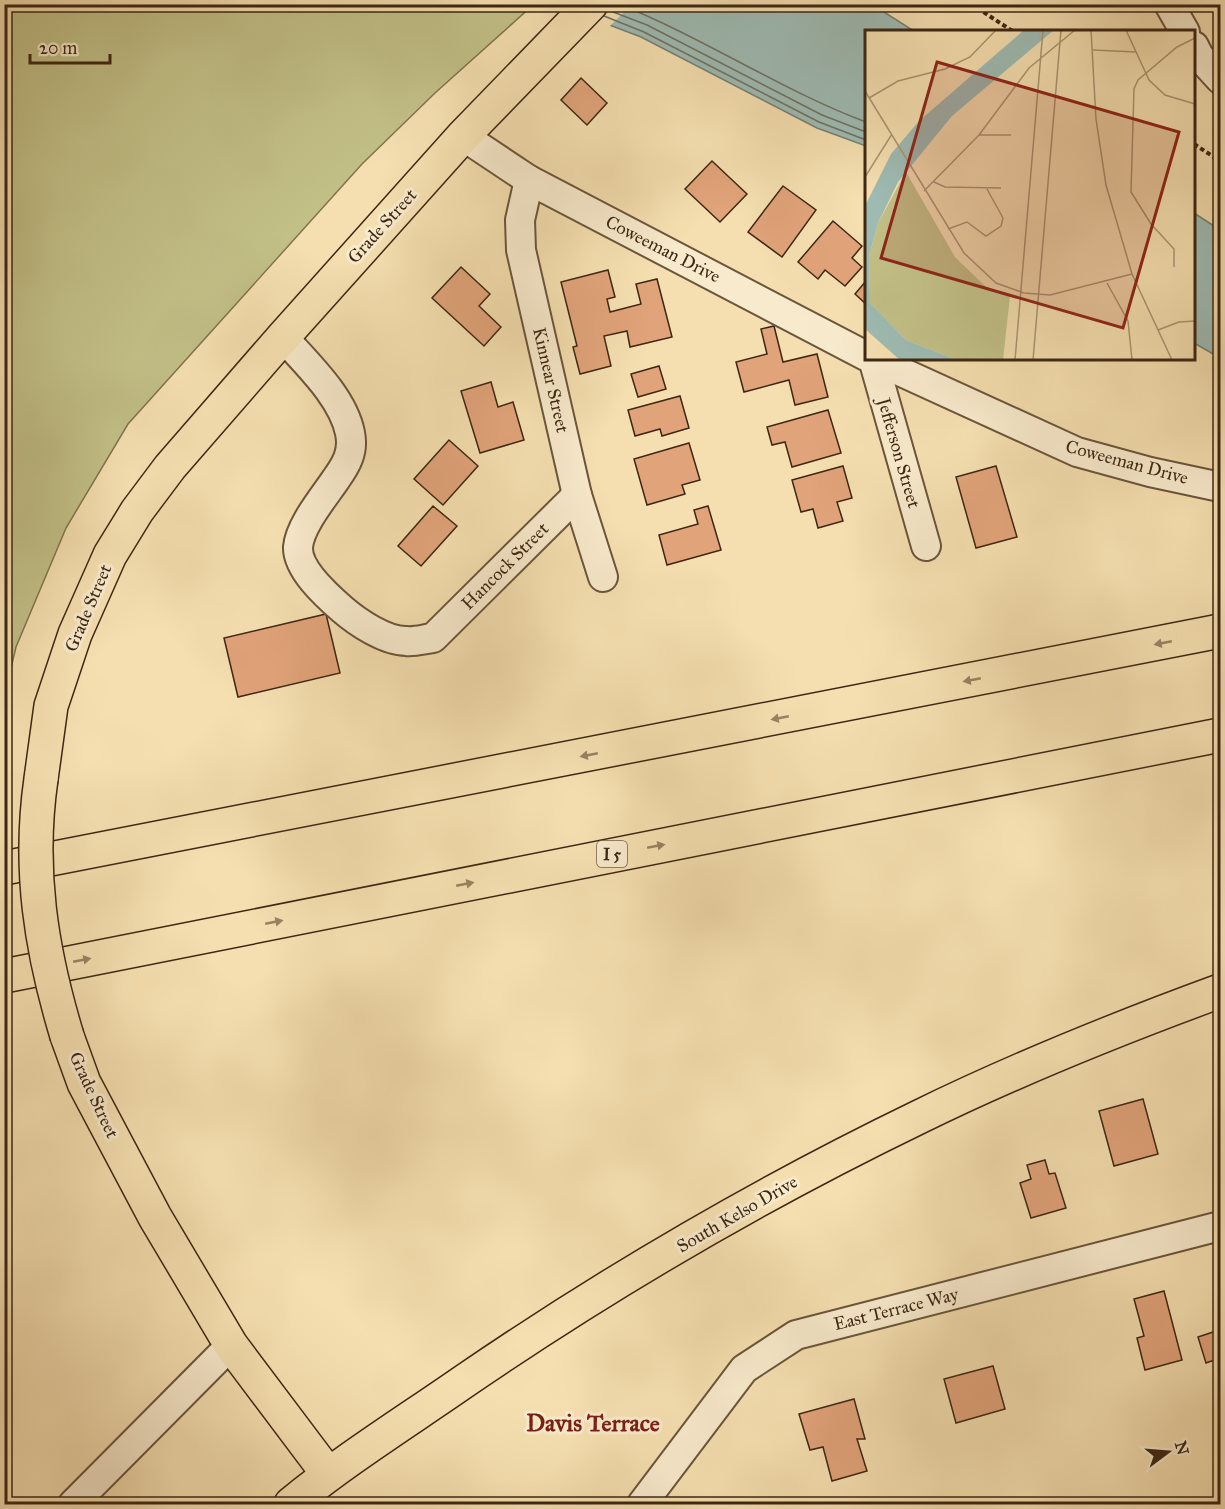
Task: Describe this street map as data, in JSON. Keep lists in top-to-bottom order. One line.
{"streets":{"main road":["Grade Street","I 5","South Kelso Drive"],"street":["Coweeman Drive","Kinnear Street","Jefferson Street","Hancock Street","East Terrace Way"]},"crossings":[["Grade Street","Coweeman Drive"],["Grade Street","Hancock Street"],["Grade Street","South Kelso Drive"],["Coweeman Drive","Kinnear Street"],["Kinnear Street","Hancock Street"]],"districts":["Davis Terrace"],"scale_bar":"20 m","north":"right"}
